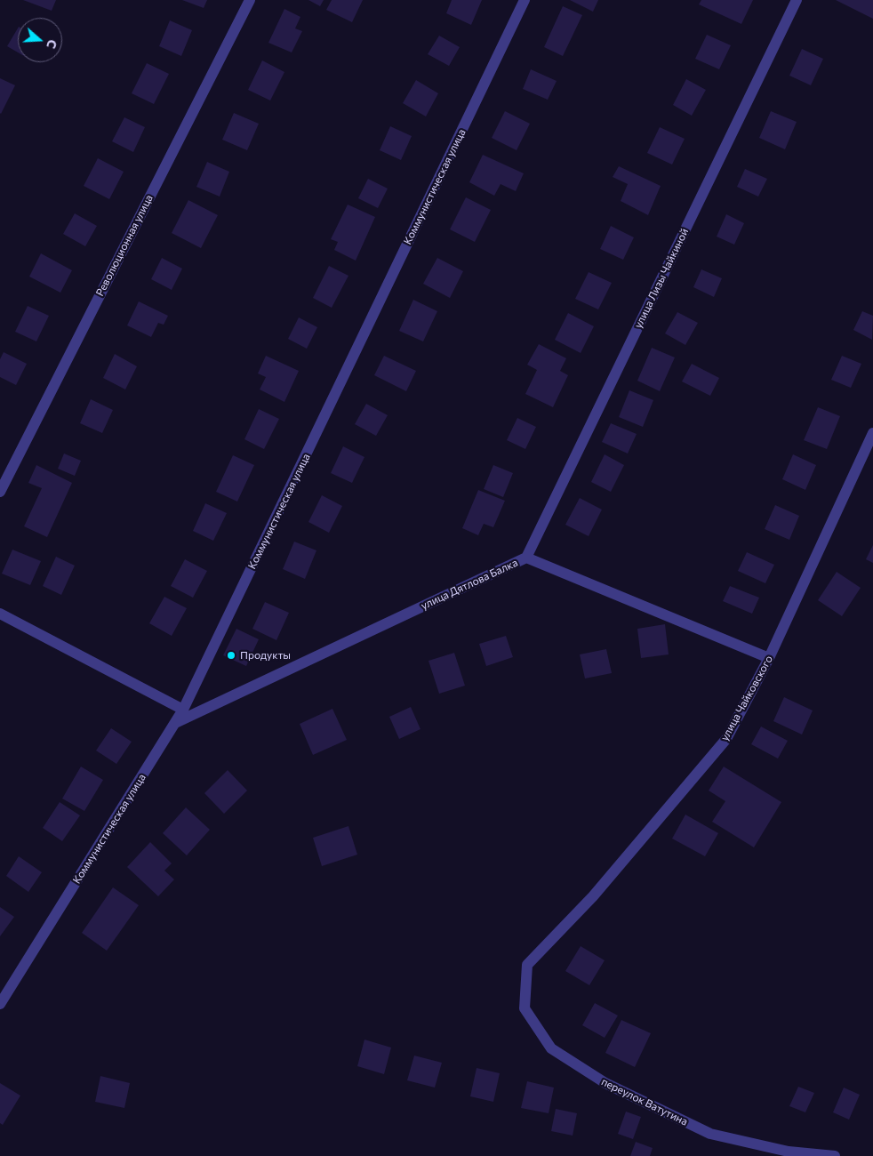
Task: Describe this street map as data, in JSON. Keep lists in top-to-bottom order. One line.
{"streets":{"street":["Коммунистическая улица","Революционная улица","улица Лизы Чайкиной","улица Дятлова Балка","улица Чайковского","переулок Ватутина"]},"crossings":[["Коммунистическая улица","улица Дятлова Балка"],["улица Лизы Чайкиной","улица Дятлова Балка"],["улица Дятлова Балка","улица Чайковского"],["улица Чайковского","переулок Ватутина"]],"places":["Продукты"],"north":"right"}
